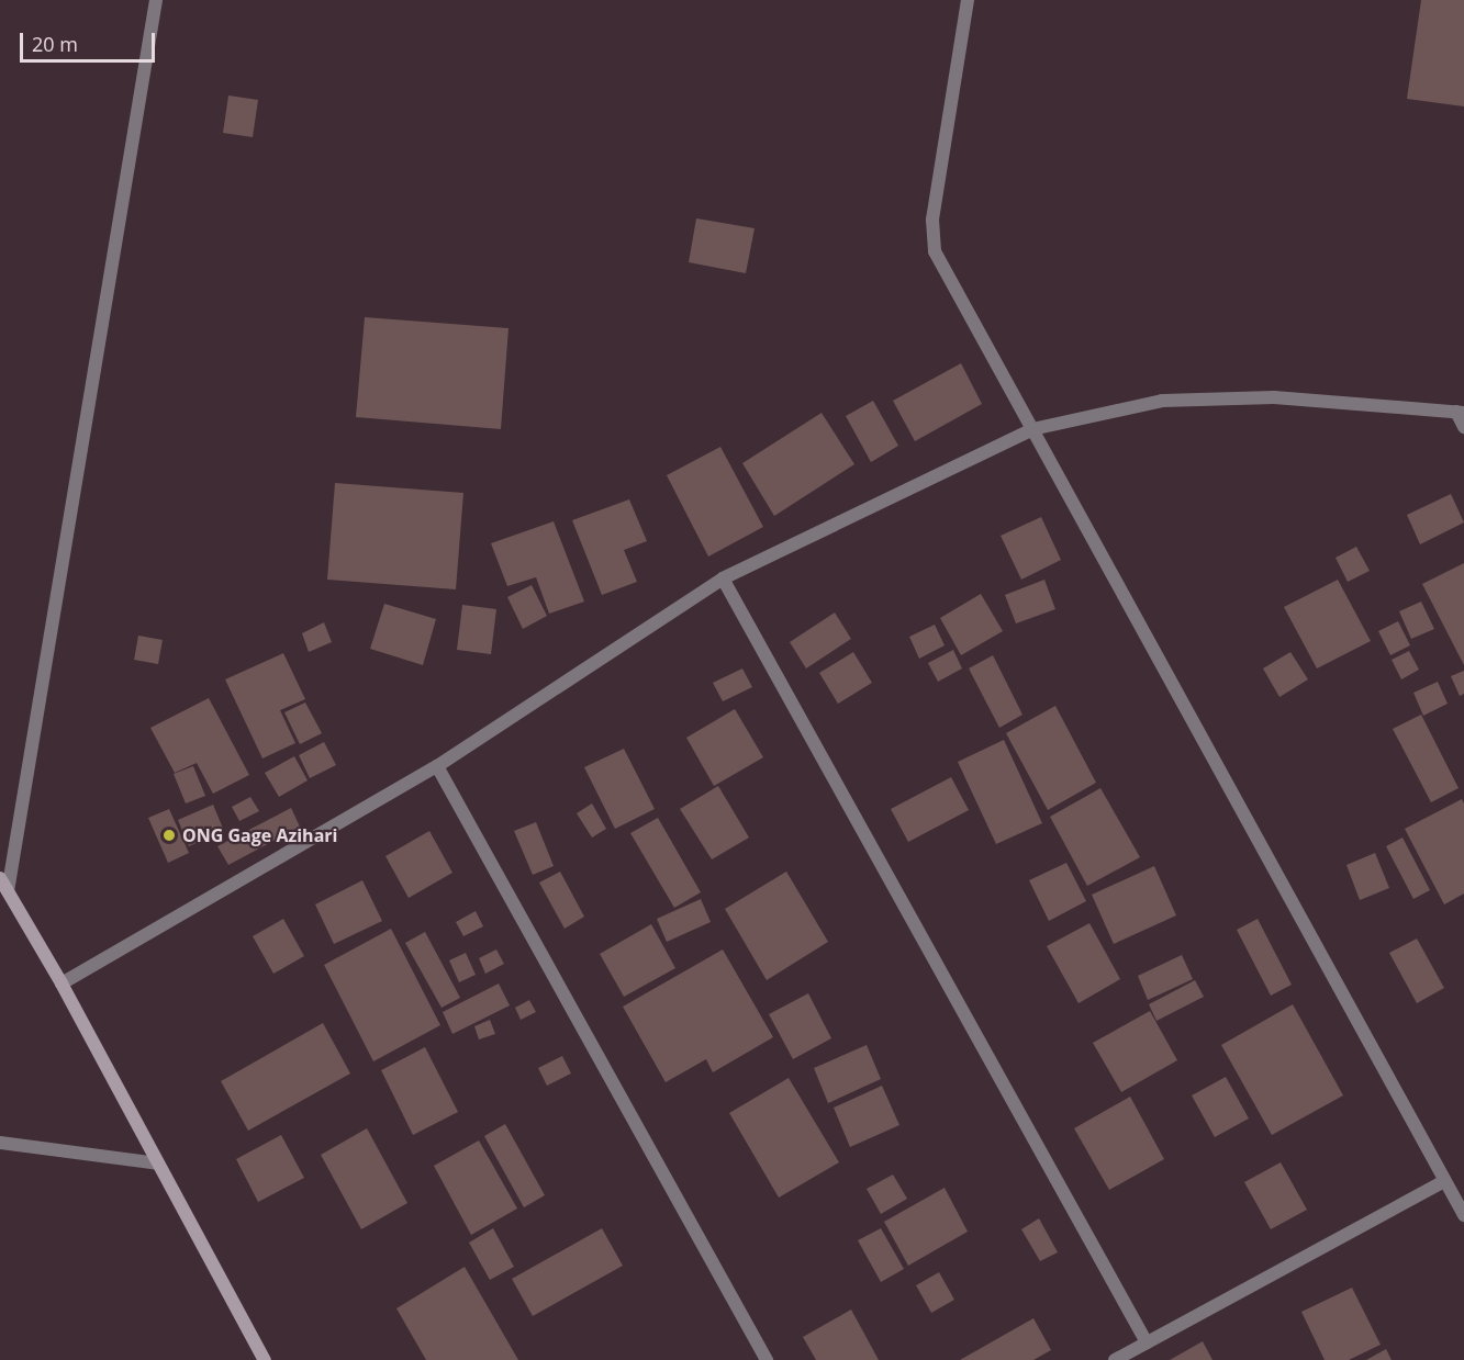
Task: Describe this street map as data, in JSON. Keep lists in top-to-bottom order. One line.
{"places":["ONG Gage Azihari"],"scale_bar":"20 m"}
